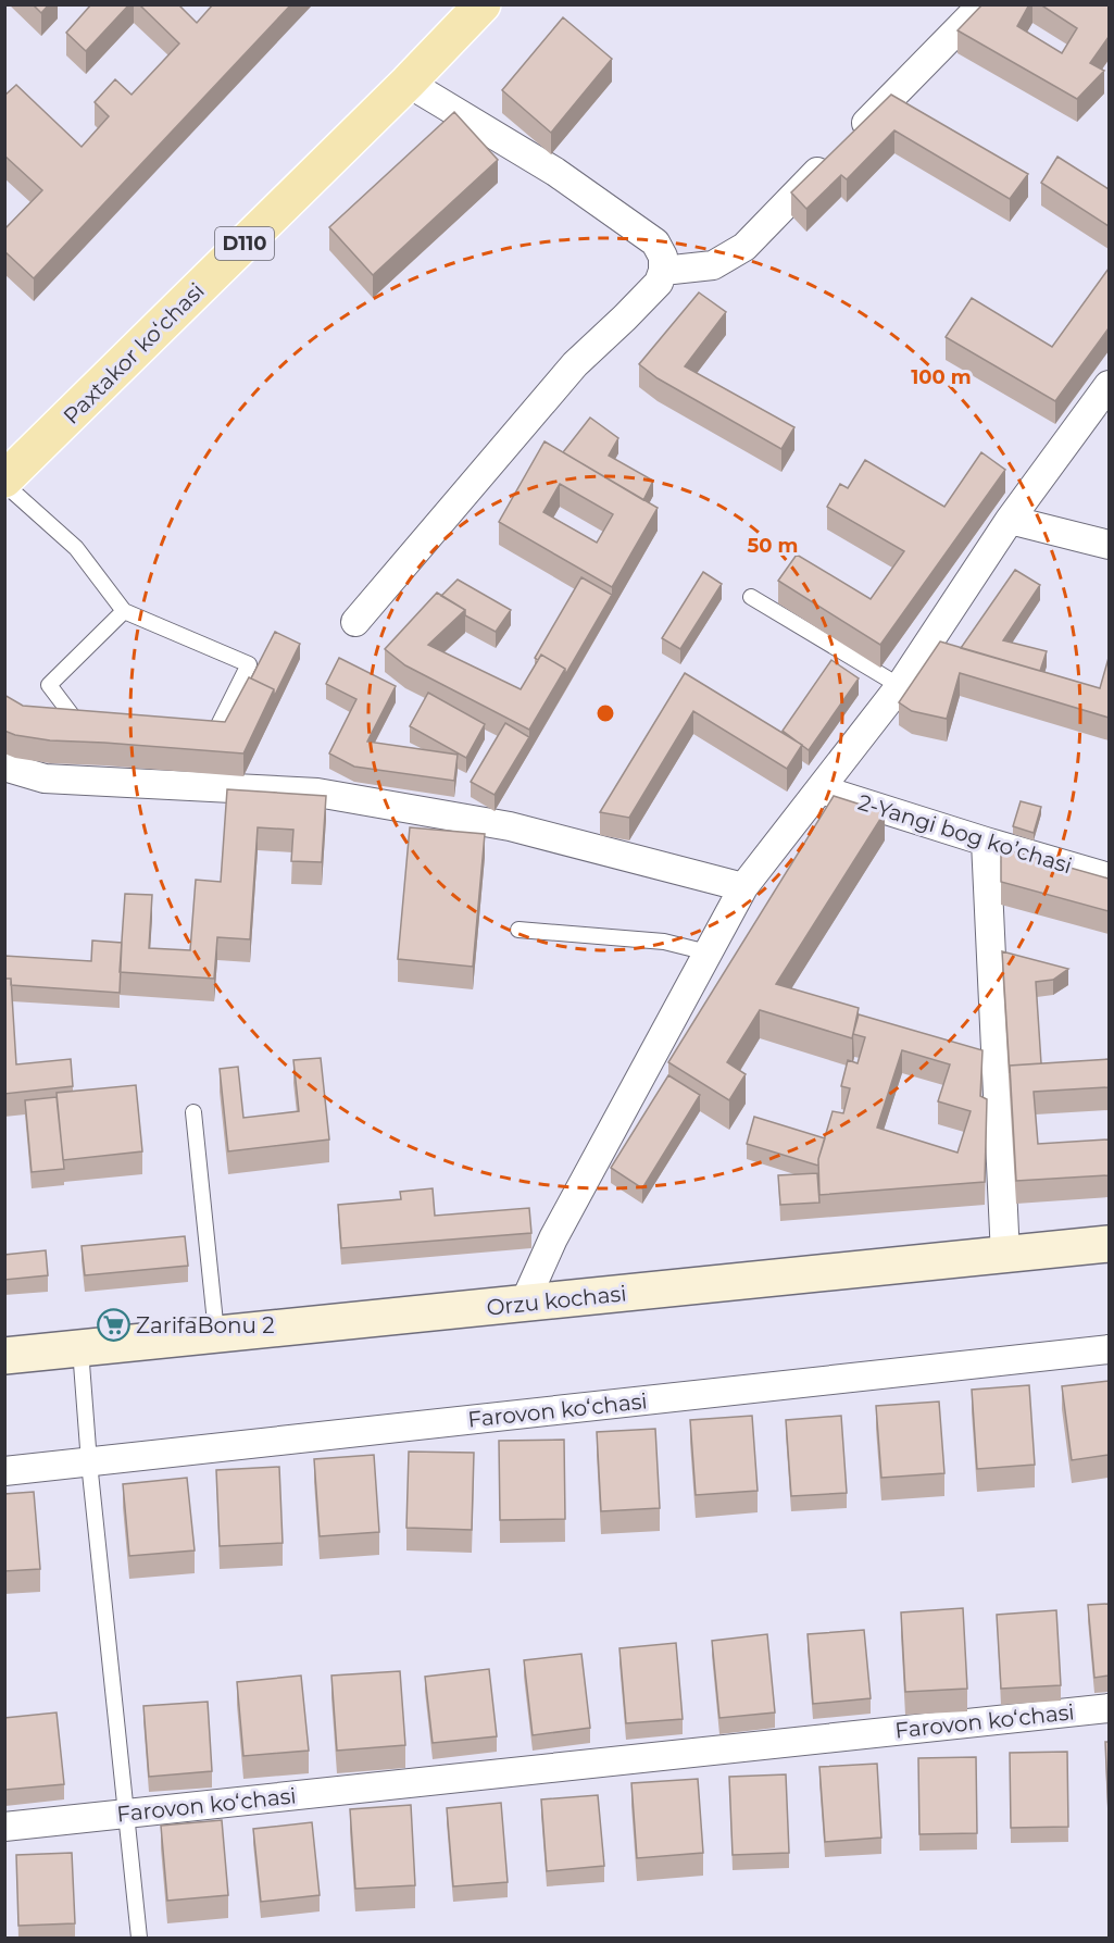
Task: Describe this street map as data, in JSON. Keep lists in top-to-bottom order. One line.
{"streets":{"main road":["D110","Paxtakor koʻchasi","Orzu kochasi"],"street":["2-Yangi bog koʼchasi","Farovon koʻchasi"]},"places":{"supermarket":["ZarifaBonu 2"]},"rings":["100 m","50 m"]}
